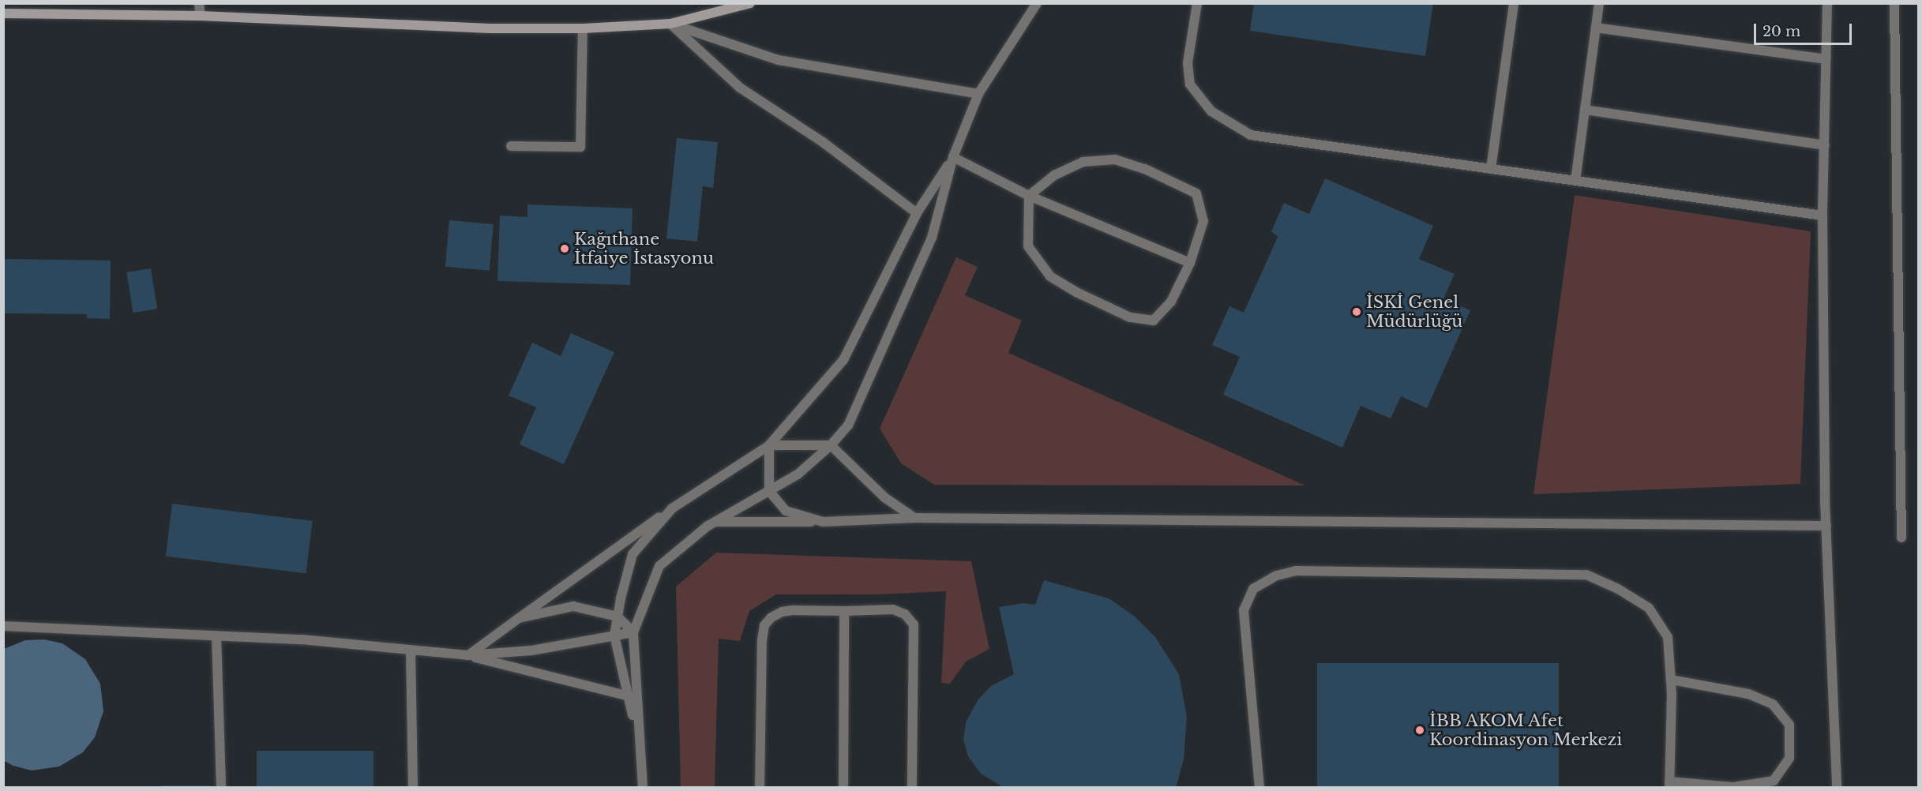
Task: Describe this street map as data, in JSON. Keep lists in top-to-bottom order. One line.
{"places":["Kağıthane İtfaiye İstasyonu","İSKİ Genel Müdürlüğü","İBB AKOM Afet Koordinasyon Merkezi"],"scale_bar":"20 m"}
